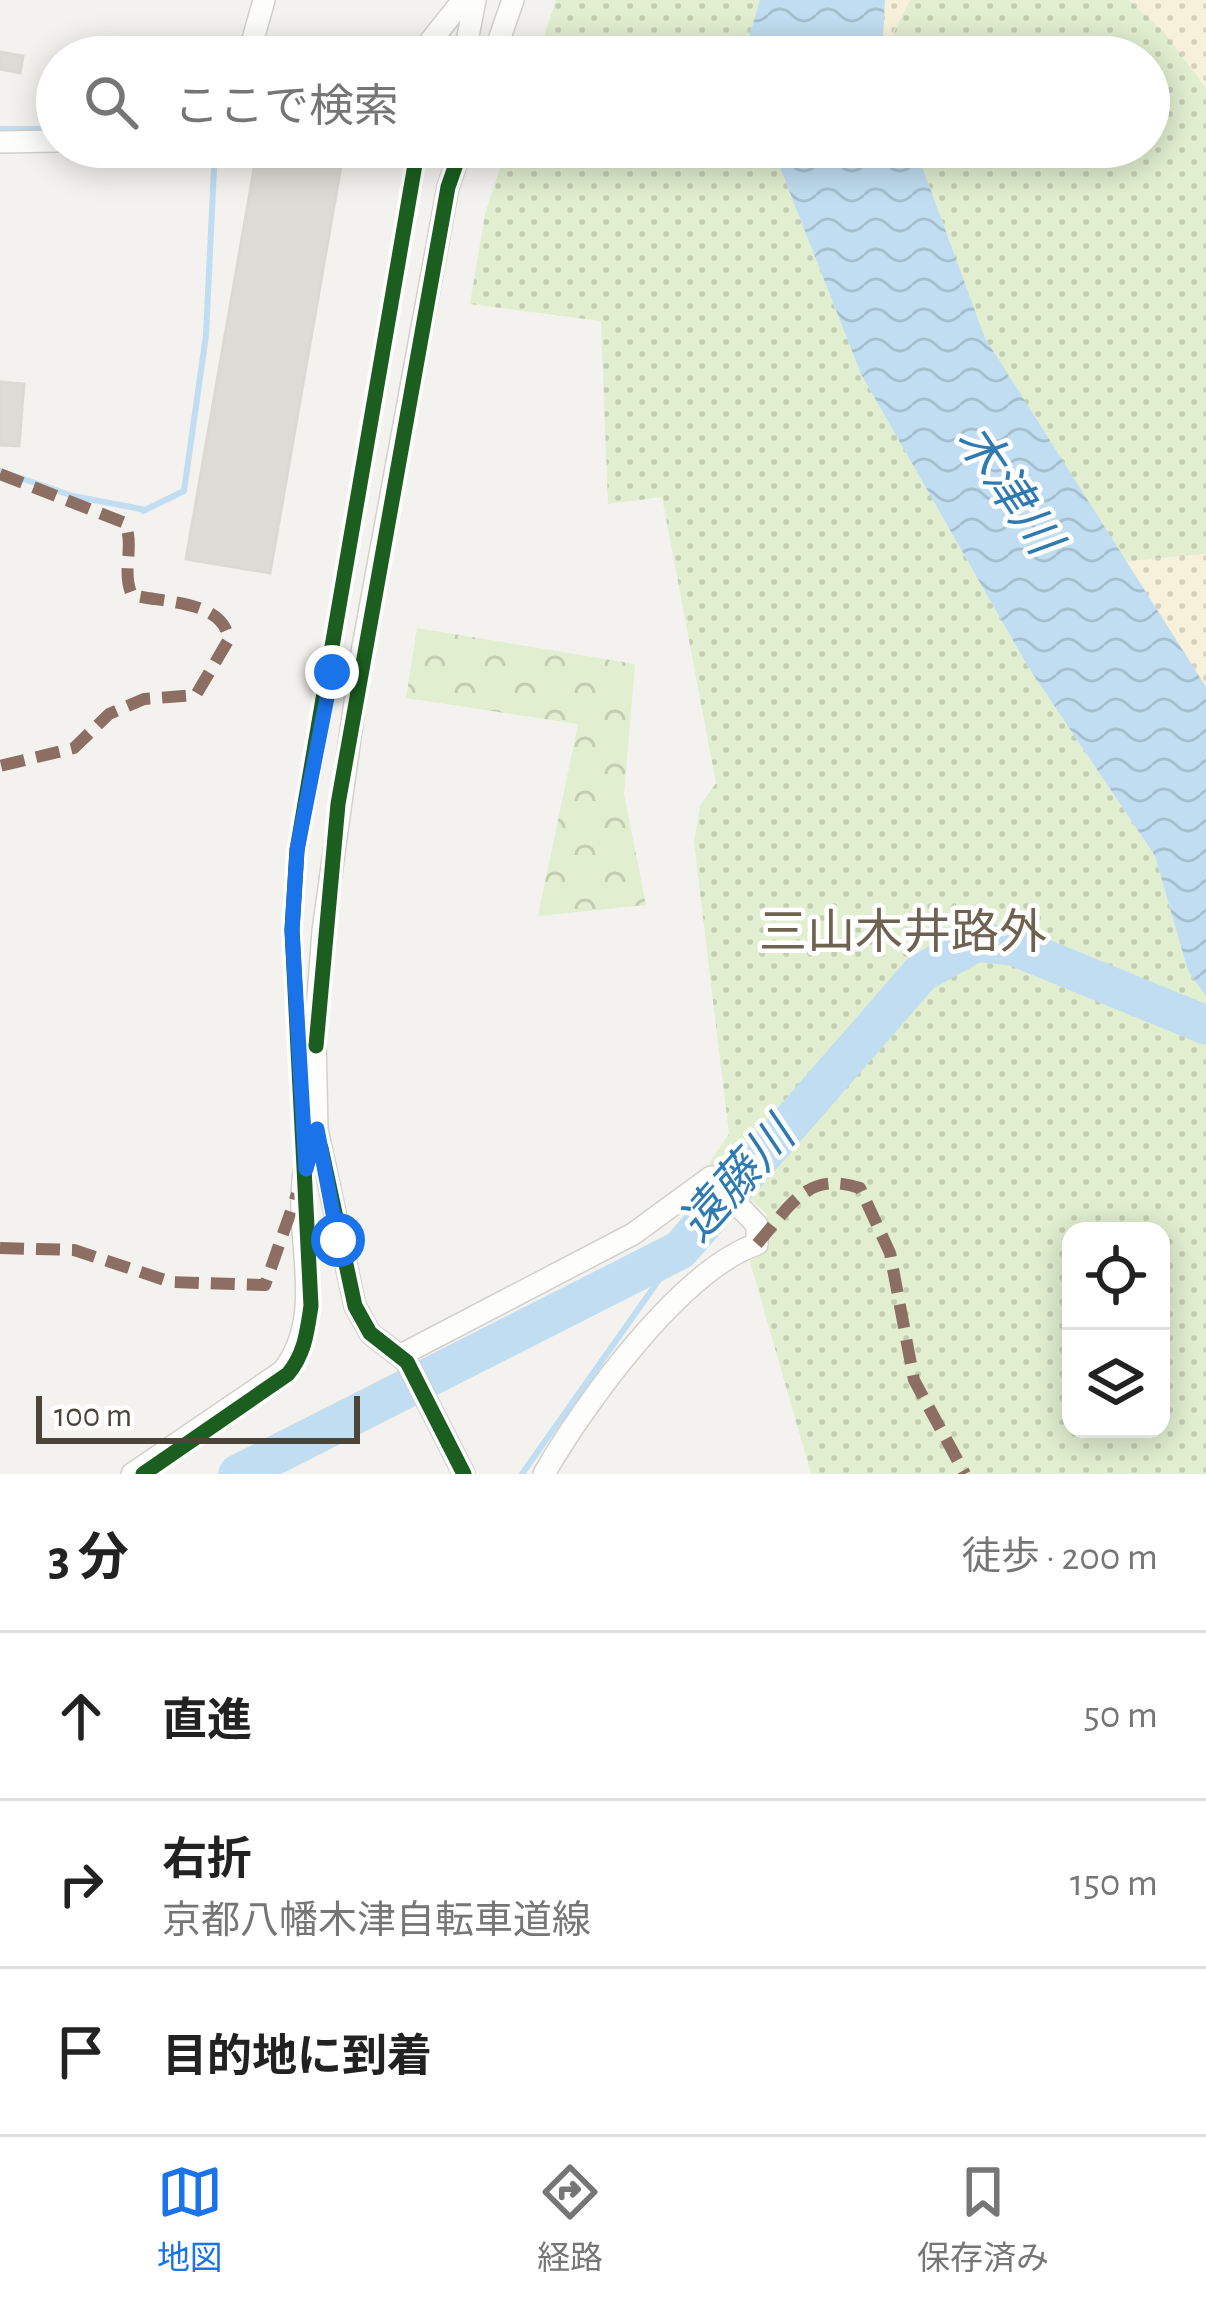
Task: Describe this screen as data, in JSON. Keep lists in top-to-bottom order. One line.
{"districts":["三山木井路外"],"water":["木津川","遠藤川"],"scale_bar":"100 m","page":{"search":"ここで検索","scale":"100 m","heading":["3 分","徒歩 · 200 m"],"list":[["直進","50 m"],["右折","京都八幡木津自転車道線","150 m"],"目的地に到着"],"nav":["地図","経路","保存済み"]}}
